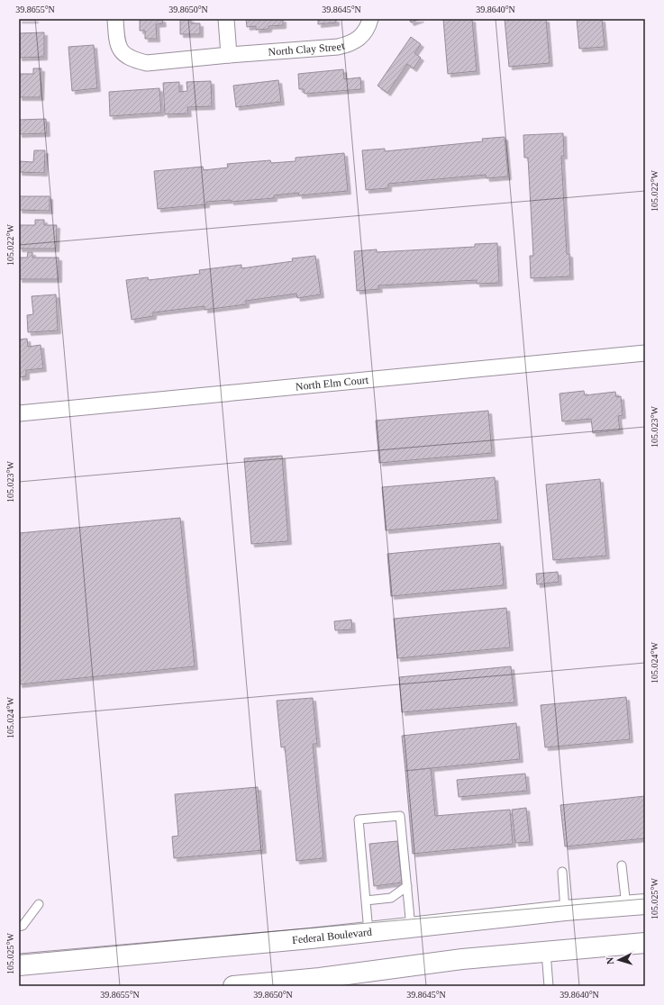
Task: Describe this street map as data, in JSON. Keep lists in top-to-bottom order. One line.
{"streets":{"main road":["Federal Boulevard"],"street":["North Clay Street","North Elm Court"]},"north":"left","coordinates":["39.8655°N","39.8650°N","39.8645°N","39.8640°N","105.022°W","105.023°W","105.024°W","105.025°W"]}
